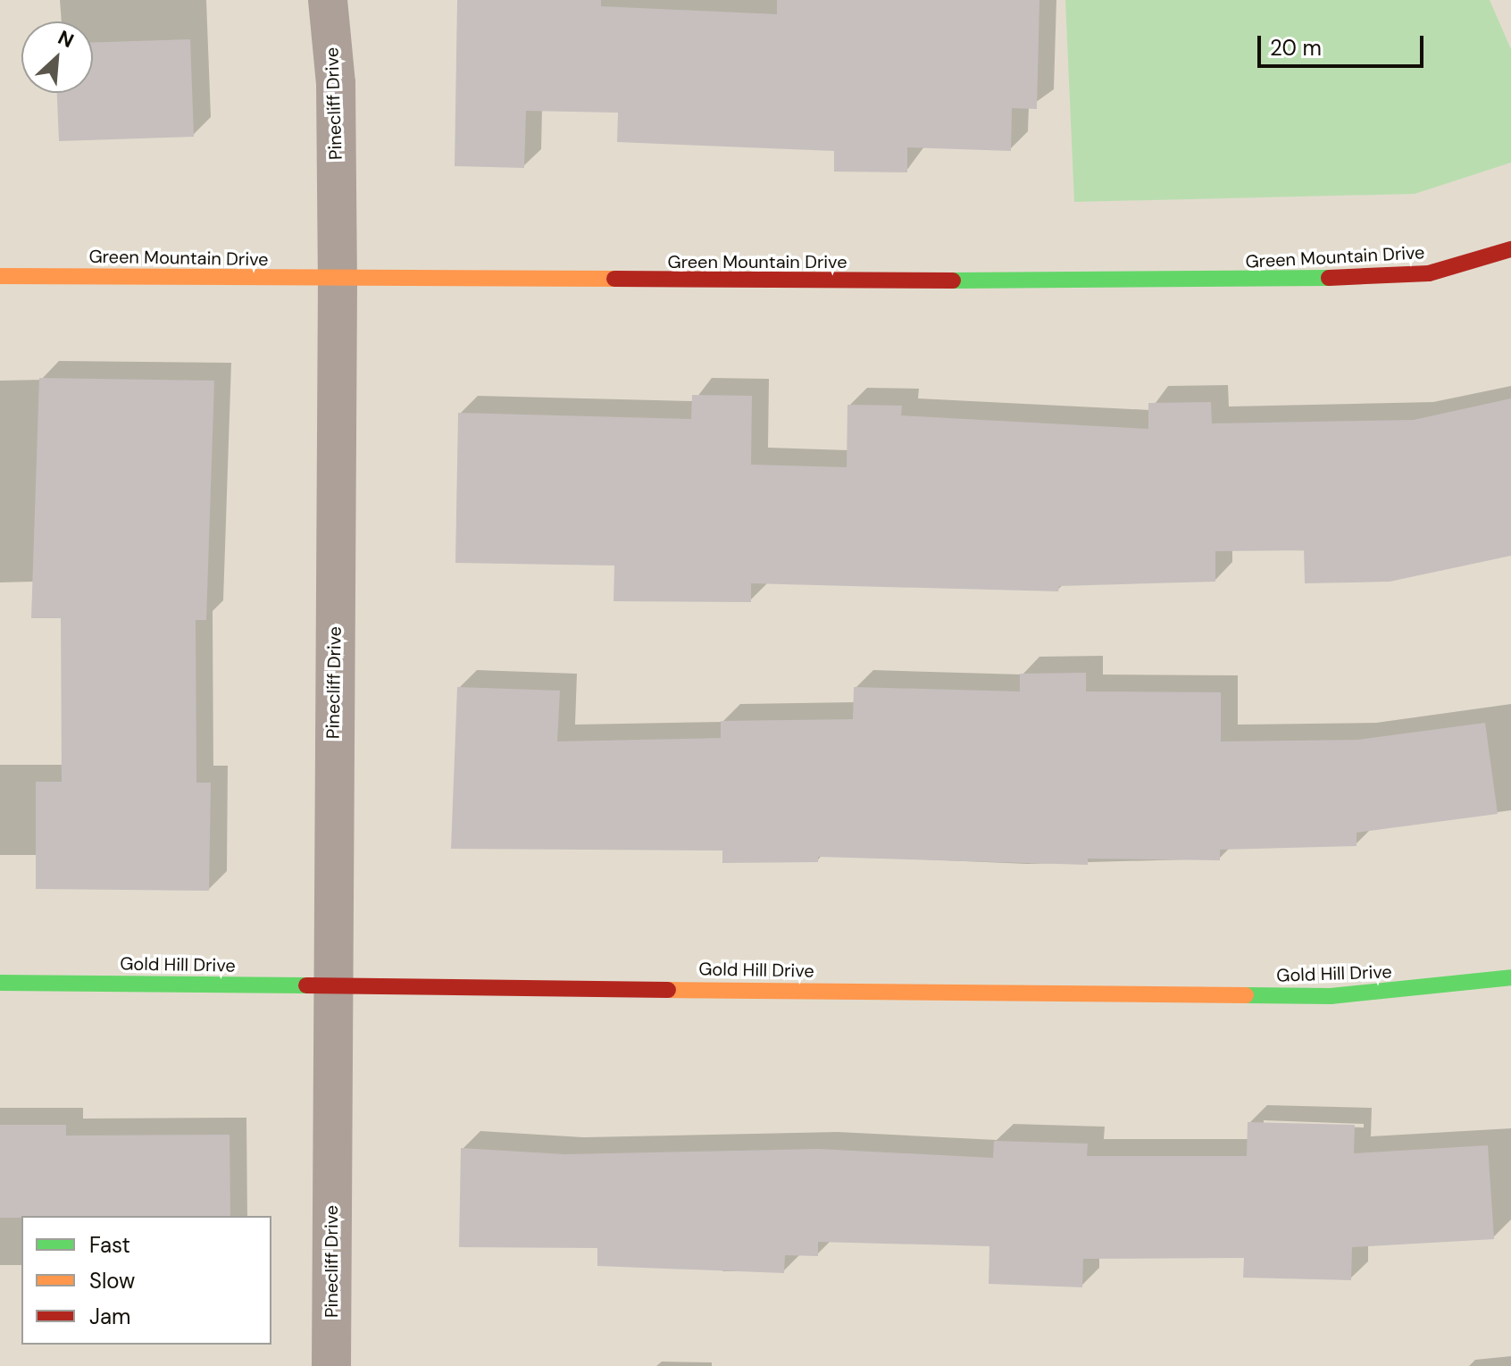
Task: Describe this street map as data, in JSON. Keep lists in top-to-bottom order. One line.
{"streets":{"street":["Pinecliff Drive","Green Mountain Drive","Gold Hill Drive"]},"crossings":[["Pinecliff Drive","Green Mountain Drive"],["Pinecliff Drive","Gold Hill Drive"]],"legend":["Fast","Slow","Jam"],"scale_bar":"20 m","north":"top right"}
